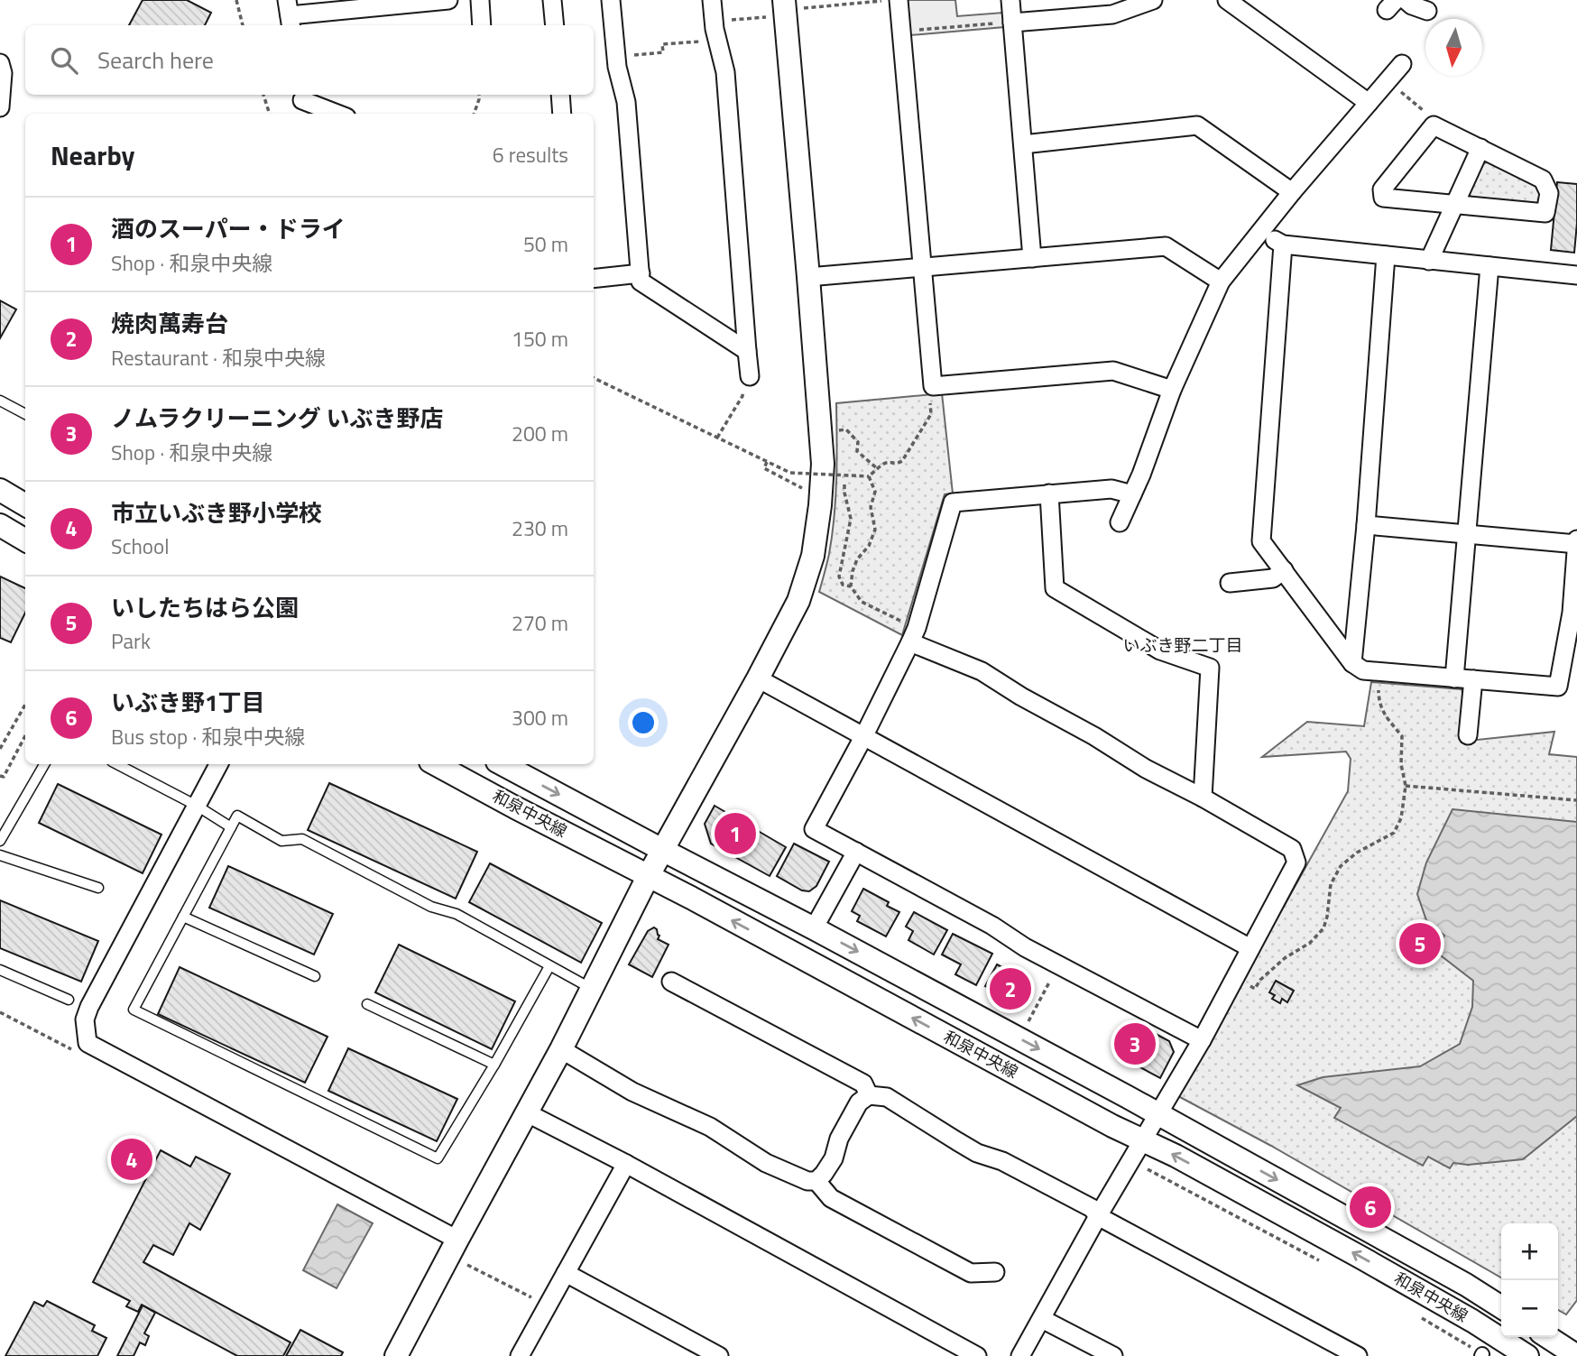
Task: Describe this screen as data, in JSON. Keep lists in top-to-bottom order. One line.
{"streets":{"street":["和泉中央線"]},"districts":["いぶき野二丁目"],"north":"bottom","page":{"search":"Search here","heading":["Nearby","6 results"],"list":[{"mark":"1","name":"酒のスーパー・ドライ","note":"Shop · 和泉中央線","value":"50 m"},{"mark":"2","name":"焼肉萬寿台","note":"Restaurant · 和泉中央線","value":"150 m"},{"mark":"3","name":"ノムラクリーニング いぶき野店","note":"Shop · 和泉中央線","value":"200 m"},{"mark":"4","name":"市立いぶき野小学校","note":"School","value":"230 m"},{"mark":"5","name":"いしたちはら公園","note":"Park","value":"270 m"},{"mark":"6","name":"いぶき野1丁目","note":"Bus stop · 和泉中央線","value":"300 m"}],"pins":["1","5","2","3","4","6"],"map_buttons":["+","−"]}}
